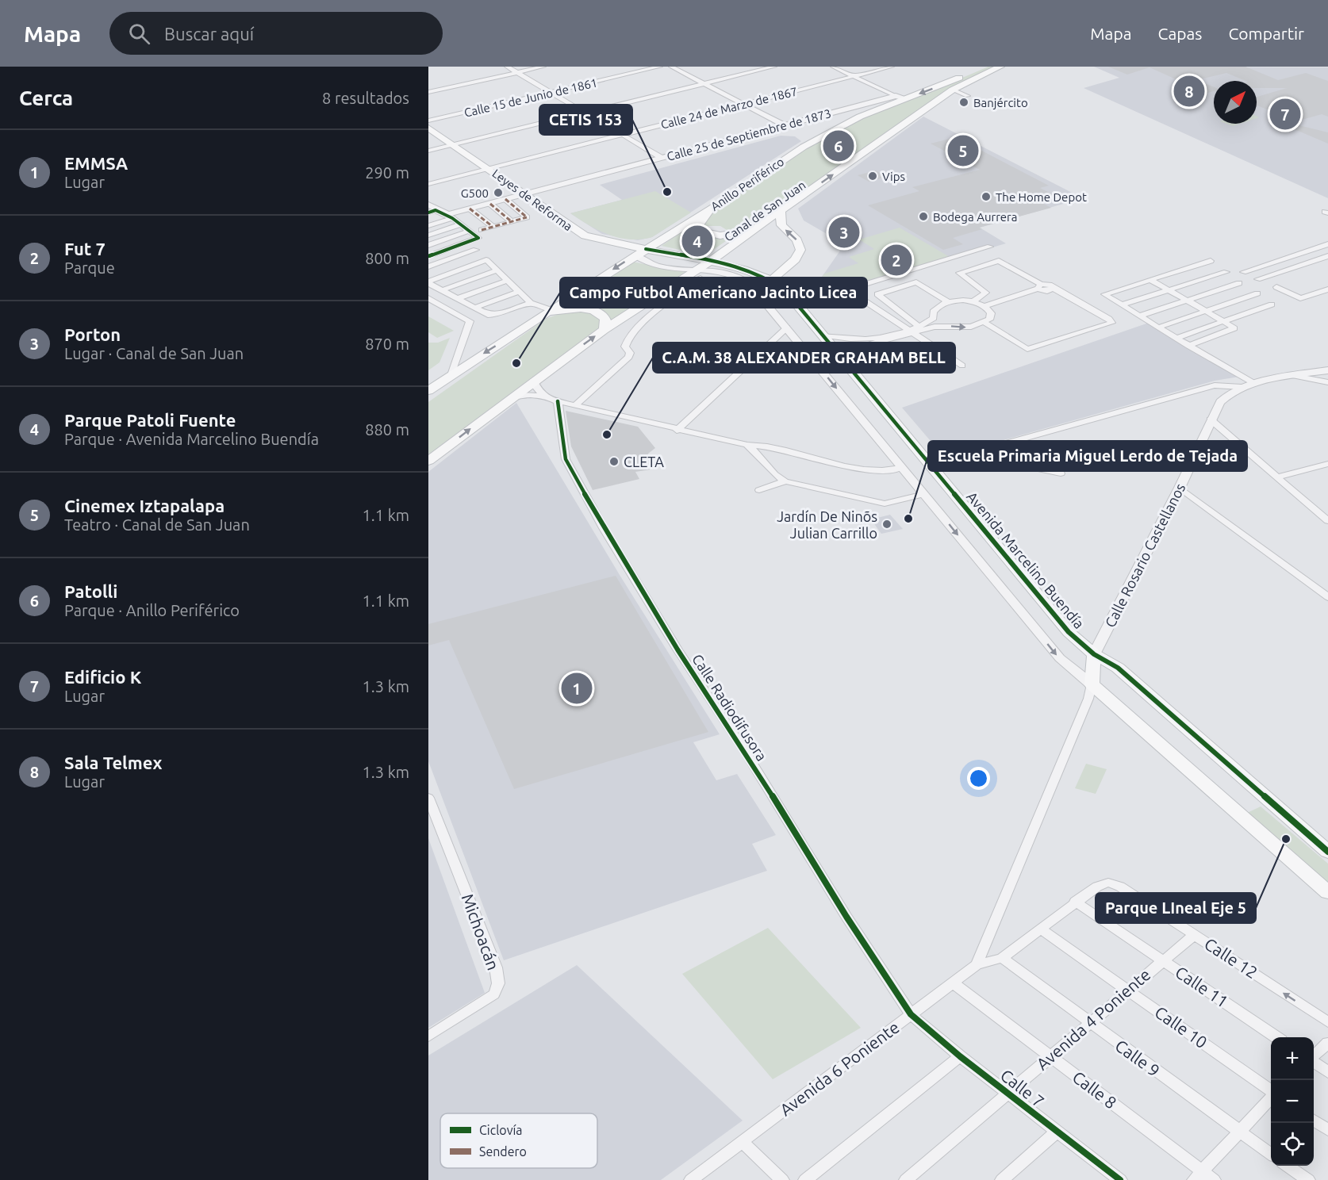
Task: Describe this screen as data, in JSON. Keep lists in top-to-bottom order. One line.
{"streets":{"main road":["Anillo Periférico","Leyes de Reforma","Canal de San Juan","Avenida Marcelino Buendía"],"street":["Calle 15 de Junio de 1861","Calle 24 de Marzo de 1867","Calle 25 de Septiembre de 1873","Calle Rosario Castellanos","Calle Radiodifusora","Michoacán","Calle 12","Calle 11","Avenida 4 Poniente","Calle 10","Calle 9","Avenida 6 Poniente","Calle 7","Calle 8"]},"crossings":[["Calle 24 de Marzo de 1867","Leyes de Reforma"],["Calle 25 de Septiembre de 1873","Anillo Periférico"],["Calle 25 de Septiembre de 1873","Leyes de Reforma"],["Anillo Periférico","Leyes de Reforma"],["Anillo Periférico","Avenida Marcelino Buendía"],["Leyes de Reforma","Avenida Marcelino Buendía"],["Canal de San Juan","Avenida Marcelino Buendía"],["Calle Rosario Castellanos","Avenida Marcelino Buendía"],["Calle Radiodifusora","Avenida 6 Poniente"],["Calle Radiodifusora","Calle 7"],["Calle 12","Avenida 4 Poniente"],["Calle 12","Avenida 6 Poniente"],["Calle 11","Avenida 4 Poniente"],["Calle 11","Avenida 6 Poniente"],["Avenida 4 Poniente","Calle 10"],["Avenida 4 Poniente","Calle 9"],["Avenida 4 Poniente","Calle 7"],["Avenida 4 Poniente","Calle 8"],["Calle 10","Avenida 6 Poniente"],["Calle 9","Avenida 6 Poniente"],["Avenida 6 Poniente","Calle 7"],["Avenida 6 Poniente","Calle 8"]],"one_way":["Anillo Periférico","Canal de San Juan","Calle 12"],"places":["Banjército","Vips","CETIS 153","G500","The Home Depot","Bodega Aurrera","Campo Futbol Americano Jacinto Licea","C.A.M. 38 ALEXANDER GRAHAM BELL","CLETA","Escuela Primaria Miguel Lerdo de Tejada","Jardín De Ninõs Julian Carrillo","Parque LIneal Eje 5"],"legend":["Ciclovía","Sendero"],"north":"top right","page":{"header":"Mapa","search":"Buscar aquí","nav":["Mapa","Capas","Compartir"],"heading":["Cerca","8 resultados"],"pins":["8","7","6","5","3","4","2","1"],"list":[{"mark":"1","name":"EMMSA","note":"Lugar","value":"290 m"},{"mark":"2","name":"Fut 7","note":"Parque","value":"800 m"},{"mark":"3","name":"Porton","note":"Lugar · Canal de San Juan","value":"870 m"},{"mark":"4","name":"Parque Patoli Fuente","note":"Parque · Avenida Marcelino Buendía","value":"880 m"},{"mark":"5","name":"Cinemex Iztapalapa","note":"Teatro · Canal de San Juan","value":"1.1 km"},{"mark":"6","name":"Patolli","note":"Parque · Anillo Periférico","value":"1.1 km"},{"mark":"7","name":"Edificio K","note":"Lugar","value":"1.3 km"},{"mark":"8","name":"Sala Telmex","note":"Lugar","value":"1.3 km"}],"map_buttons":["+","−"]}}
